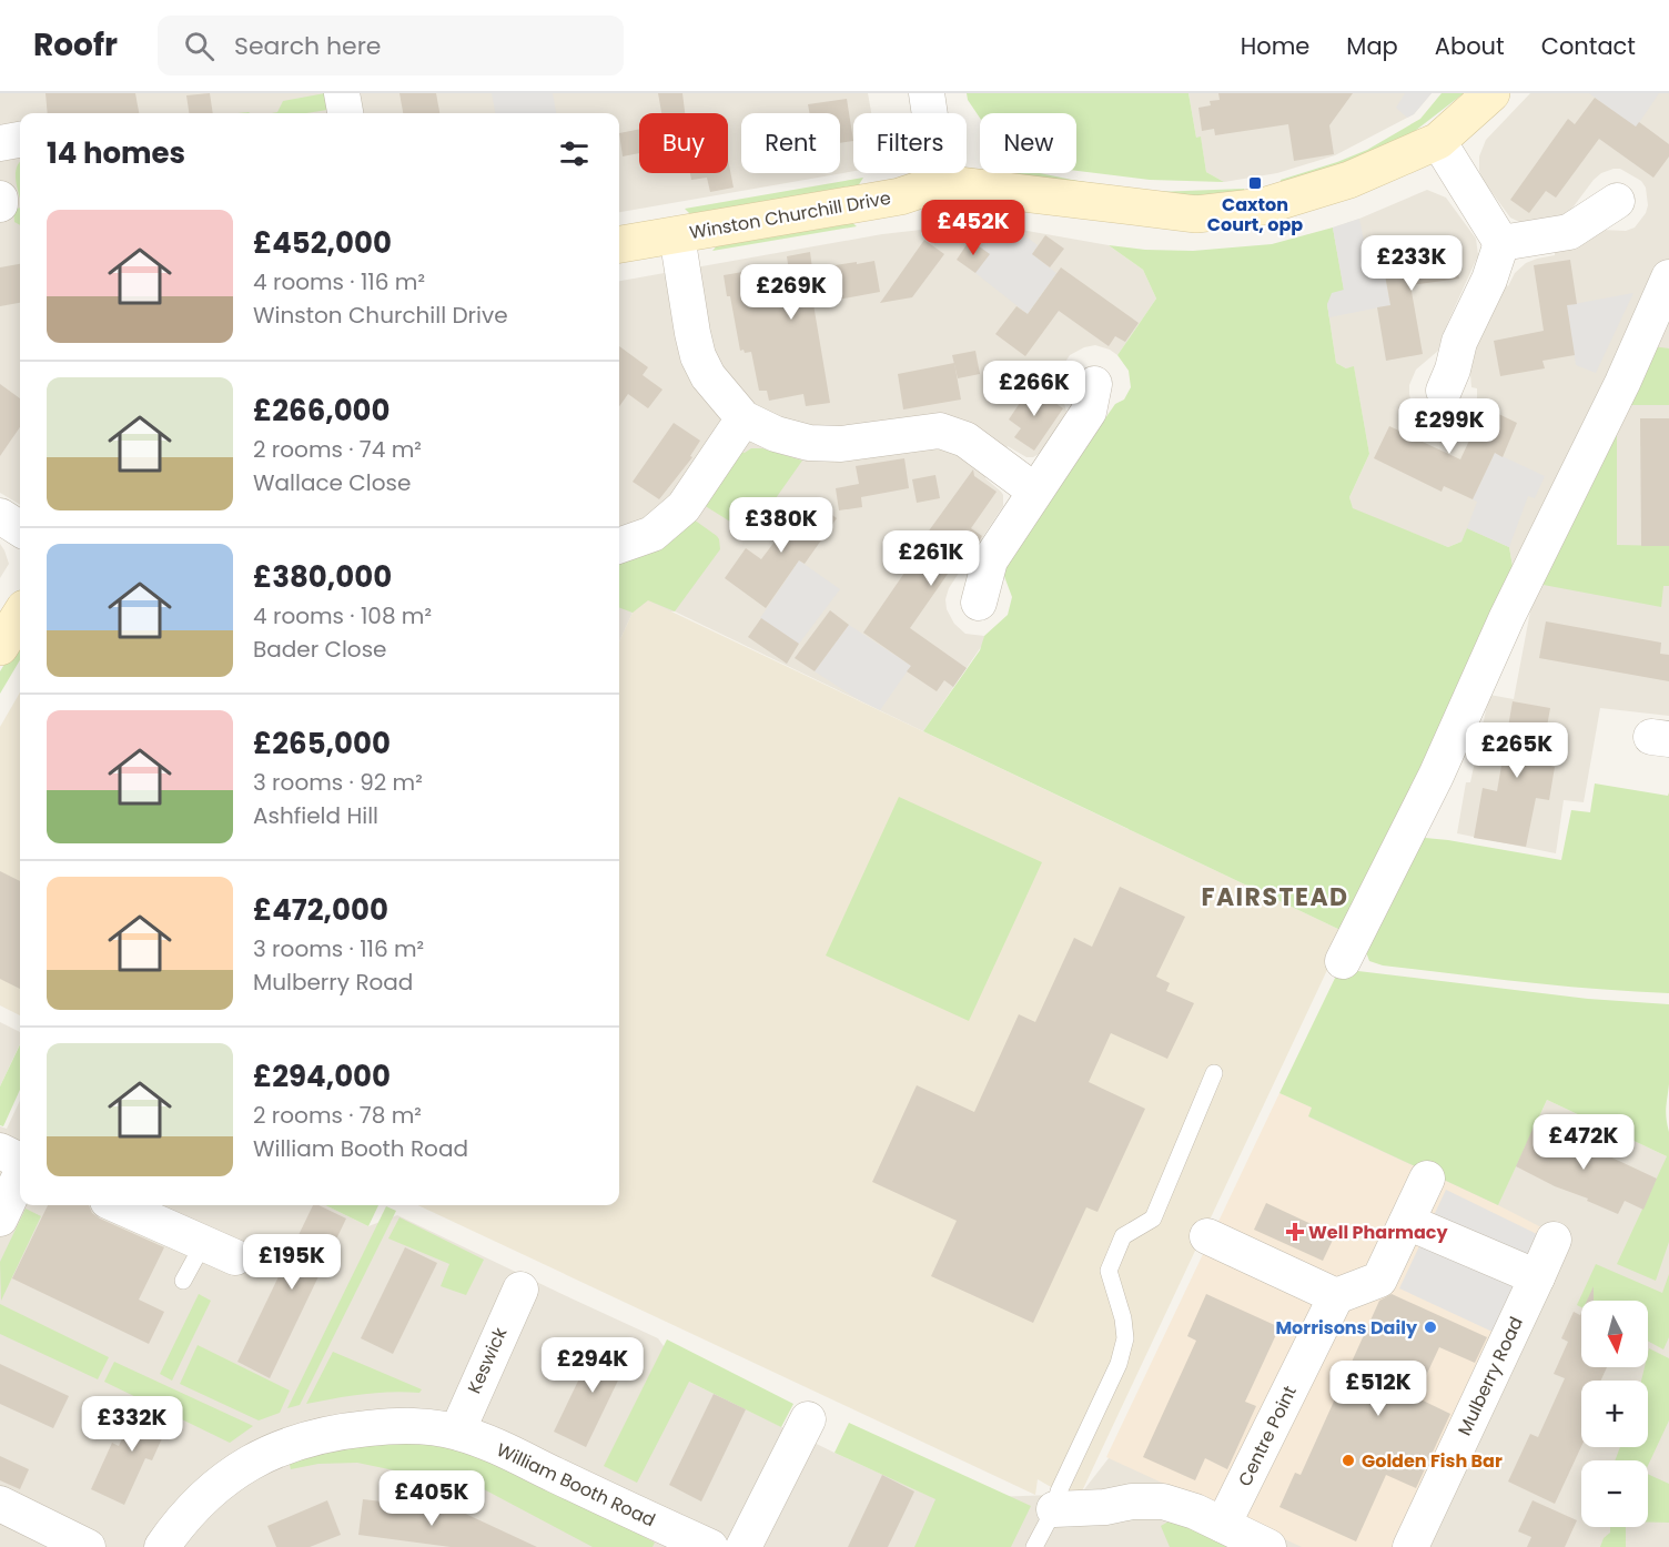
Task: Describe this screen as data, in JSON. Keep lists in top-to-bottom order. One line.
{"streets":{"street":["Winston Churchill Drive","Keswick","Mulberry Road","Centre Point","William Booth Road"]},"crossings":[["Keswick","William Booth Road"]],"districts":["FAIRSTEAD"],"places":{"transit":["Caxton Court, opp"],"health":["Well Pharmacy"],"other":["Morrisons Daily","Golden Fish Bar"]},"north":"bottom","page":{"header":"Roofr","search":"Search here","nav":["Home","Map","About","Contact"],"chip":["Buy","Rent","Filters","New"],"heading":"14 homes","list":[{"name":"£452,000","note":"4 rooms · 116 m² · Winston Churchill Drive"},{"name":"£266,000","note":"2 rooms · 74 m² · Wallace Close"},{"name":"£380,000","note":"4 rooms · 108 m² · Bader Close"},{"name":"£265,000","note":"3 rooms · 92 m² · Ashfield Hill"},{"name":"£472,000","note":"3 rooms · 116 m² · Mulberry Road"},{"name":"£294,000","note":"2 rooms · 78 m² · William Booth Road"}],"price":["£452K","£233K","£269K","£266K","£299K","£380K","£261K","£265K","£472K","£195K","£294K","£512K","£332K","£405K"],"map_buttons":["+","−"]}}
